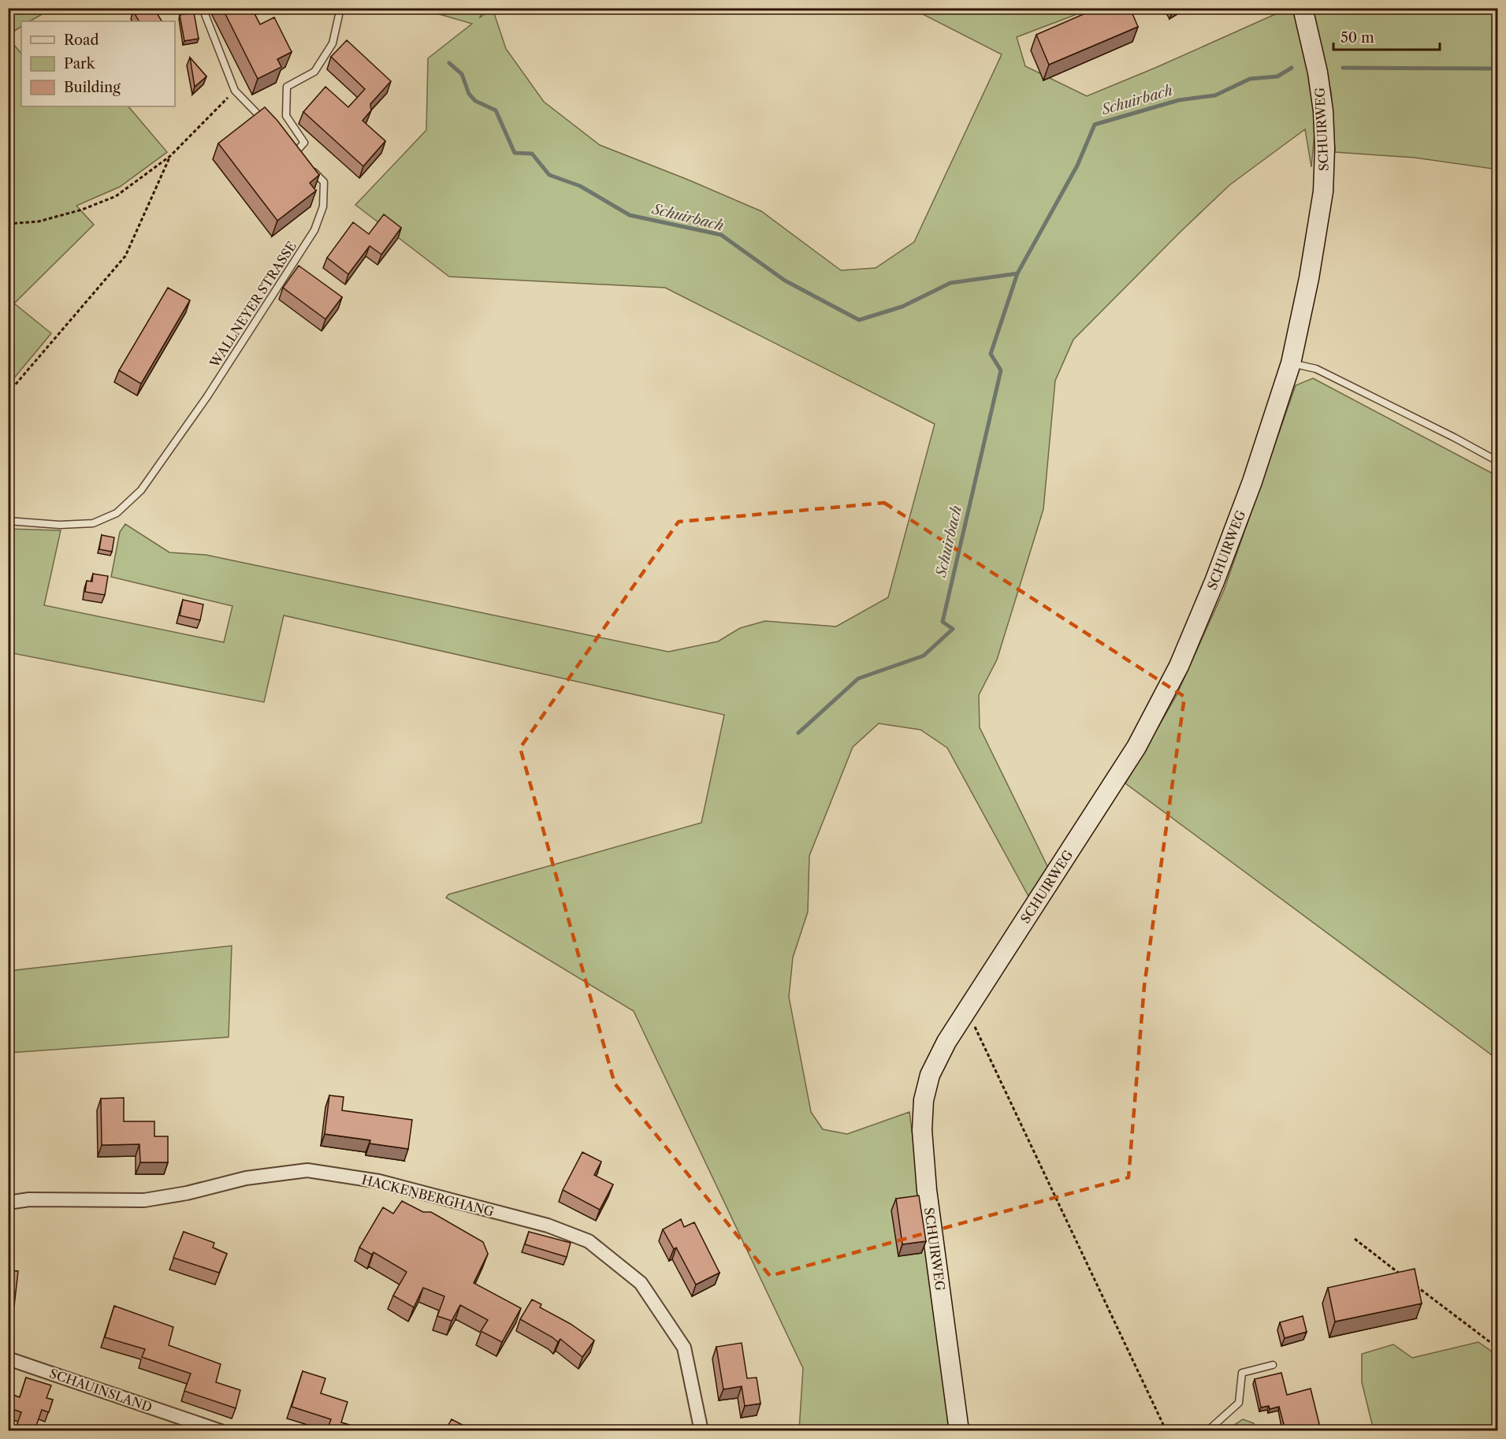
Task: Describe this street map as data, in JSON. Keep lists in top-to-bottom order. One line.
{"streets":{"main road":["SCHUIRWEG"],"street":["HACKENBERGHANG","SCHAUINSLAND"],"lane":["WALLNEYER STRASSE"]},"water":["Schuirbach"],"legend":["Road","Park","Building"],"scale_bar":"50 m"}
